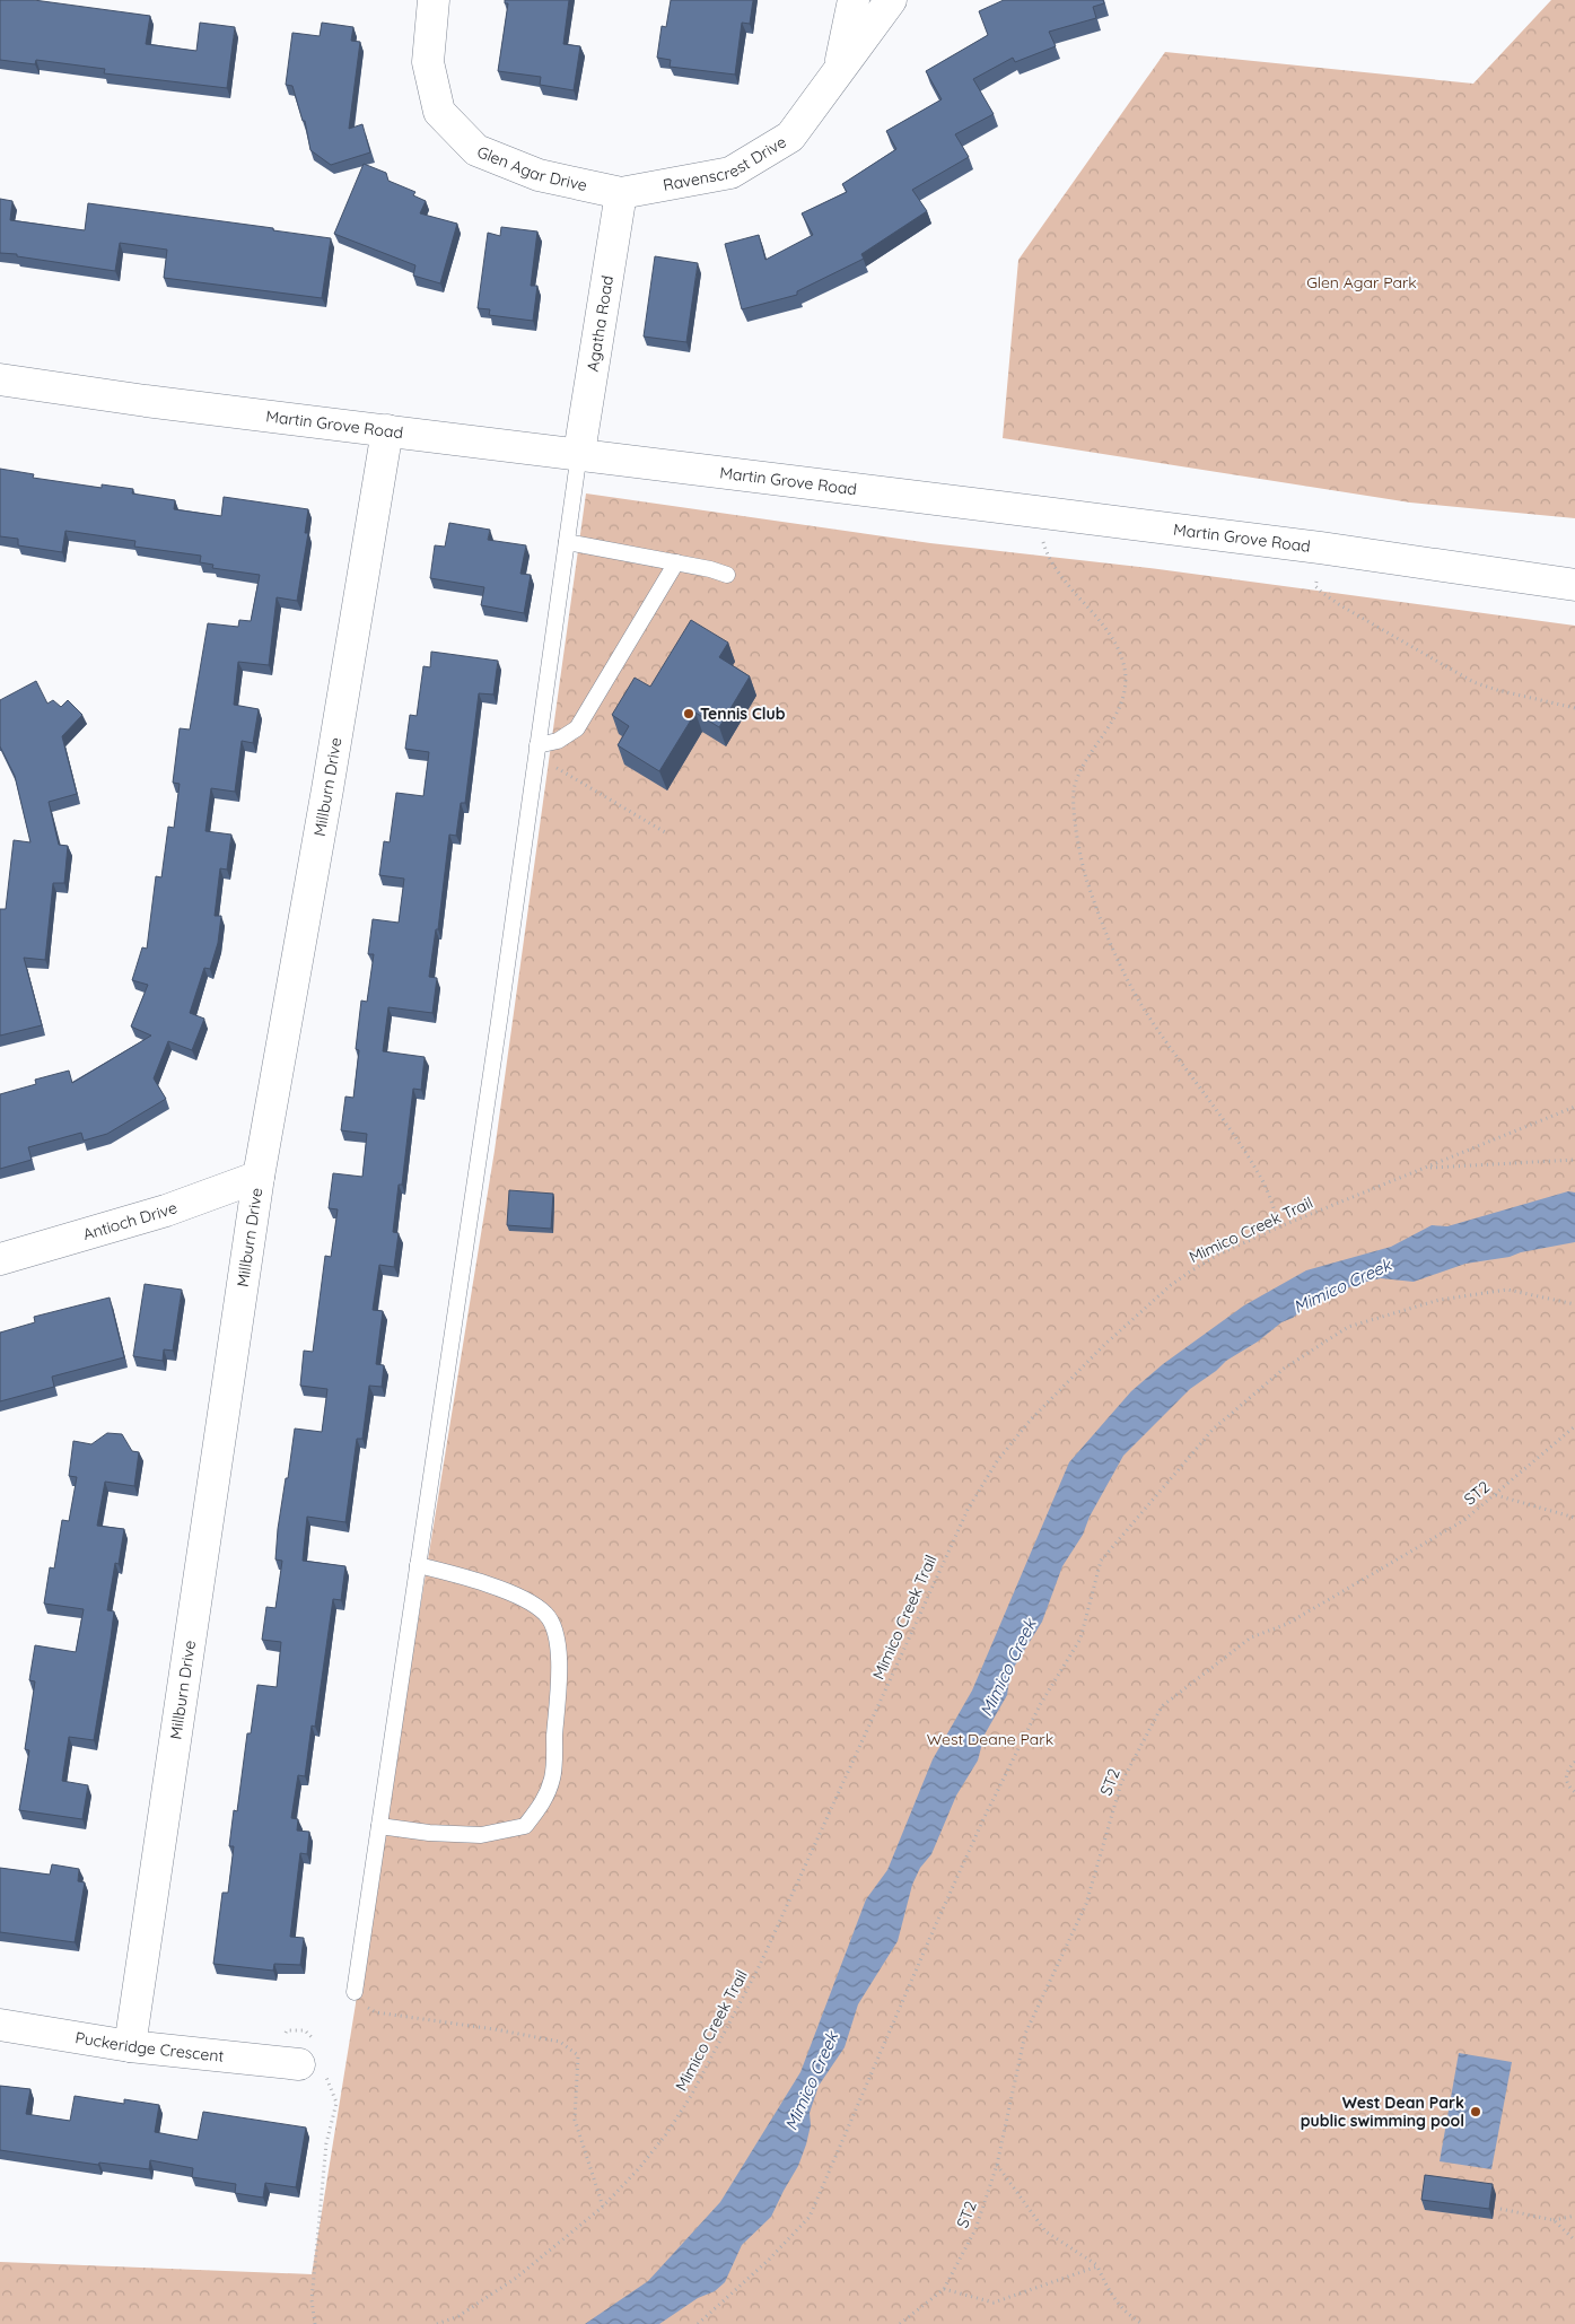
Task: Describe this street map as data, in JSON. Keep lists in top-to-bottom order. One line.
{"streets":{"street":["Ravenscrest Drive","Glen Agar Drive","Agatha Road","Martin Grove Road","Millburn Drive","Antioch Drive","Puckeridge Crescent"],"path":["Mimico Creek Trail","ST2"]},"crossings":[["Ravenscrest Drive","Glen Agar Drive"],["Ravenscrest Drive","Agatha Road"],["Glen Agar Drive","Agatha Road"],["Agatha Road","Martin Grove Road"],["Martin Grove Road","Millburn Drive"],["Millburn Drive","Antioch Drive"],["Millburn Drive","Puckeridge Crescent"]],"water":["Mimico Creek"],"parks":["Glen Agar Park","West Deane Park"],"places":["Tennis Club","West Dean Park public swimming pool"]}
